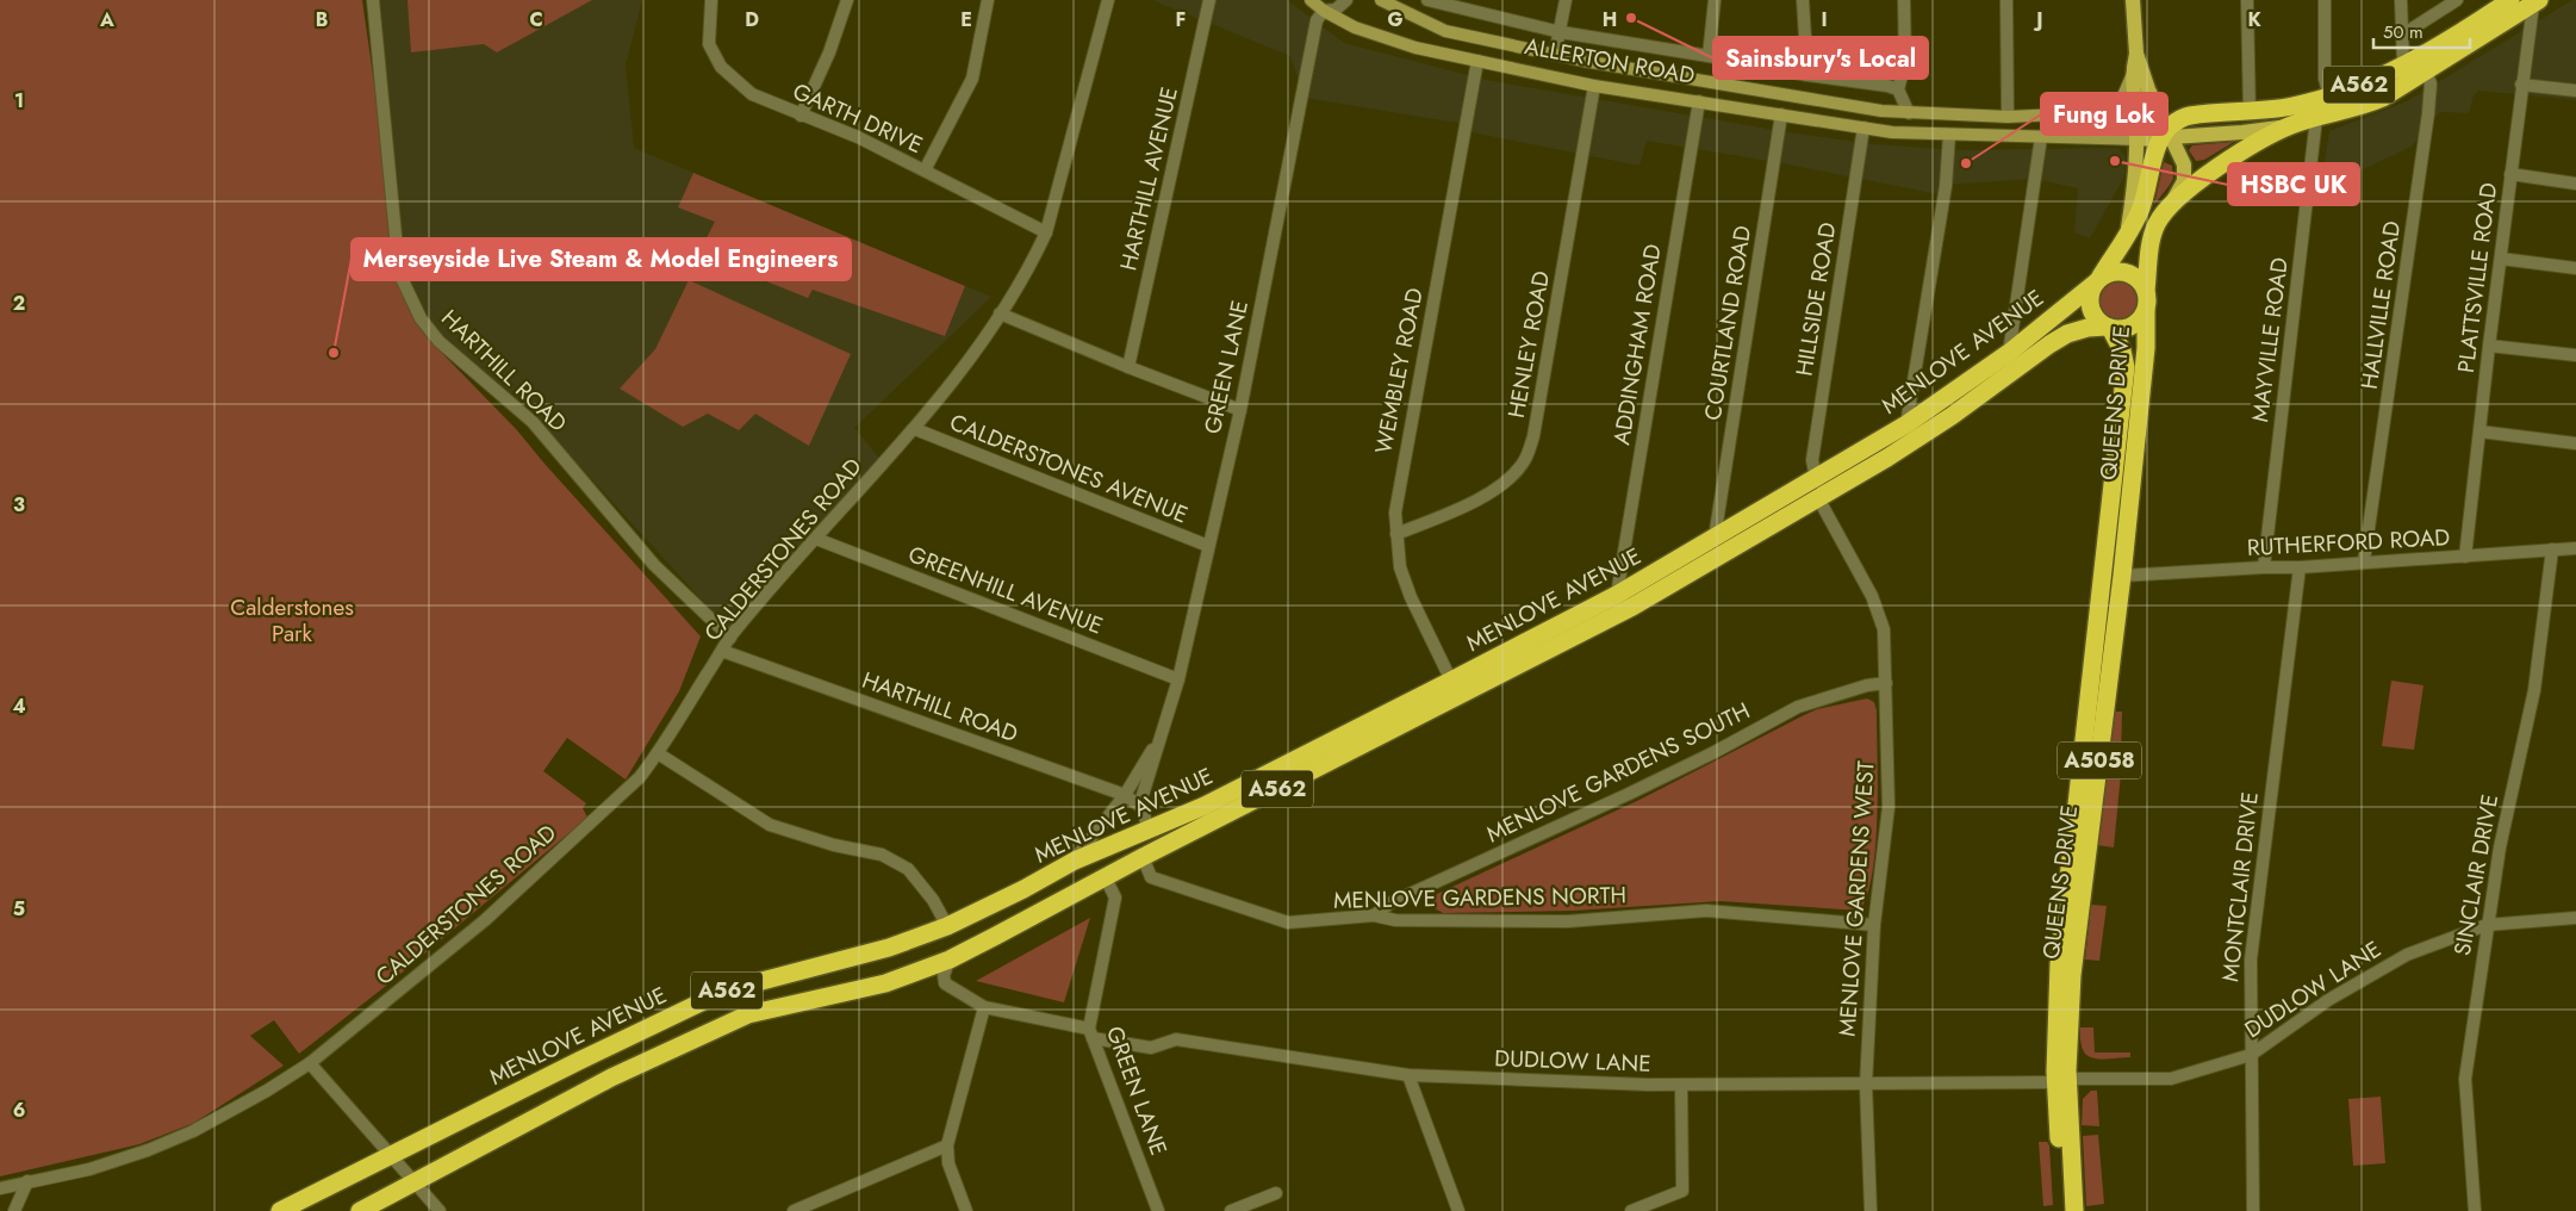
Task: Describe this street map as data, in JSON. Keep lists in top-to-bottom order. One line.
{"streets":{"highway":["ALLERTON ROAD","A562","MENLOVE AVENUE","QUEENS DRIVE","A5058"],"street":["GARTH DRIVE","HARTHILL AVENUE","PLATTSVILLE ROAD","HILLSIDE ROAD","HALLVILLE ROAD","COURTLAND ROAD","MAYVILLE ROAD","HENLEY ROAD","ADDINGHAM ROAD","GREEN LANE","HARTHILL ROAD","WEMBLEY ROAD","CALDERSTONES AVENUE","RUTHERFORD ROAD","CALDERSTONES ROAD","GREENHILL AVENUE","MENLOVE GARDENS SOUTH","SINCLAIR DRIVE","MONTCLAIR DRIVE","MENLOVE GARDENS NORTH","MENLOVE GARDENS WEST","DUDLOW LANE"]},"crossings":[["ALLERTON ROAD","A562"],["ALLERTON ROAD","PLATTSVILLE ROAD"],["ALLERTON ROAD","HILLSIDE ROAD"],["ALLERTON ROAD","HALLVILLE ROAD"],["ALLERTON ROAD","COURTLAND ROAD"],["ALLERTON ROAD","MAYVILLE ROAD"],["ALLERTON ROAD","HENLEY ROAD"],["ALLERTON ROAD","ADDINGHAM ROAD"],["ALLERTON ROAD","GREEN LANE"],["ALLERTON ROAD","WEMBLEY ROAD"],["A562","MENLOVE AVENUE"],["A562","QUEENS DRIVE"],["GARTH DRIVE","CALDERSTONES ROAD"],["PLATTSVILLE ROAD","RUTHERFORD ROAD"],["HILLSIDE ROAD","MENLOVE AVENUE"],["HALLVILLE ROAD","RUTHERFORD ROAD"],["COURTLAND ROAD","MENLOVE AVENUE"],["MAYVILLE ROAD","RUTHERFORD ROAD"],["HENLEY ROAD","WEMBLEY ROAD"],["ADDINGHAM ROAD","MENLOVE AVENUE"],["MENLOVE AVENUE","GREEN LANE"],["MENLOVE AVENUE","WEMBLEY ROAD"],["MENLOVE AVENUE","QUEENS DRIVE"],["MENLOVE AVENUE","MENLOVE GARDENS NORTH"],["MENLOVE AVENUE","MENLOVE GARDENS WEST"],["MENLOVE AVENUE","DUDLOW LANE"],["GREEN LANE","HARTHILL ROAD"],["GREEN LANE","CALDERSTONES AVENUE"],["GREEN LANE","GREENHILL AVENUE"],["GREEN LANE","DUDLOW LANE"],["HARTHILL ROAD","CALDERSTONES ROAD"],["QUEENS DRIVE","RUTHERFORD ROAD"],["QUEENS DRIVE","DUDLOW LANE"],["CALDERSTONES AVENUE","CALDERSTONES ROAD"],["RUTHERFORD ROAD","SINCLAIR DRIVE"],["RUTHERFORD ROAD","MONTCLAIR DRIVE"],["CALDERSTONES ROAD","GREENHILL AVENUE"],["MENLOVE GARDENS SOUTH","MENLOVE GARDENS NORTH"],["MENLOVE GARDENS SOUTH","MENLOVE GARDENS WEST"],["SINCLAIR DRIVE","DUDLOW LANE"],["MONTCLAIR DRIVE","DUDLOW LANE"],["MENLOVE GARDENS NORTH","MENLOVE GARDENS WEST"],["MENLOVE GARDENS WEST","DUDLOW LANE"]],"parks":["Calderstones Park"],"places":["Sainsbury's Local","HSBC UK","Fung Lok","Merseyside Live Steam & Model Engineers"],"scale_bar":"50 m","grid":{"columns":["A","B","C","D","E","F","G","H","I","J","K"],"rows":["1","2","3","4","5","6"]}}
